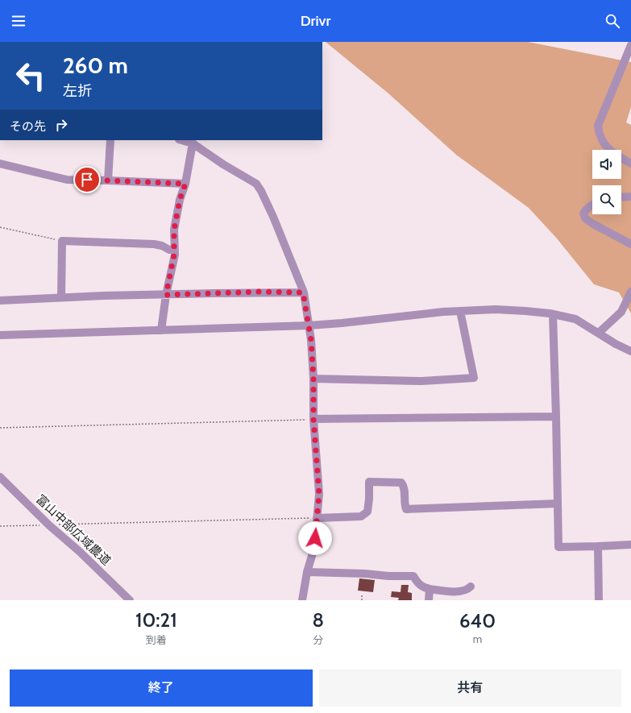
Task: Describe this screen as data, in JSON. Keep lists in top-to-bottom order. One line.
{"streets":{"street":["富山中部広域農道"]},"page":{"header":"Drivr","turn":["260 m","左折"],"then":"その先","eta":["10:21","到着","8","分","640","m"],"buttons":["終了","共有"]}}
